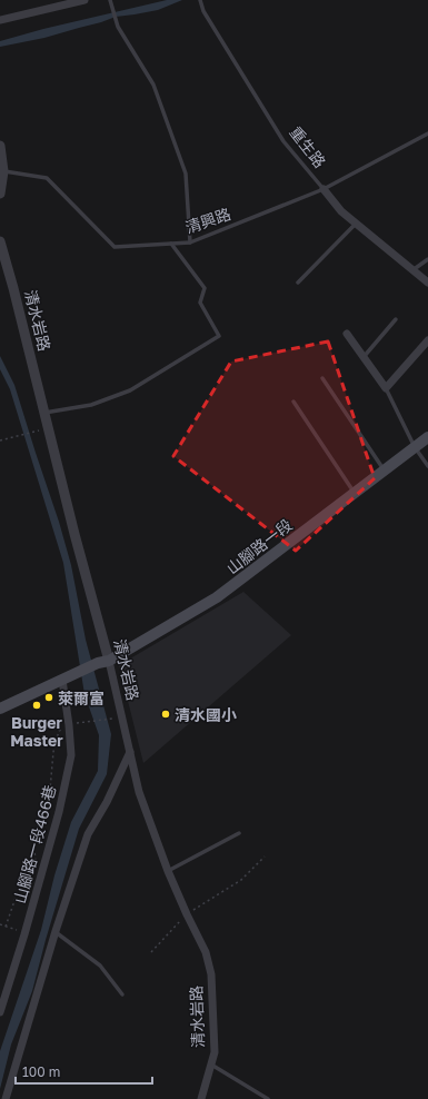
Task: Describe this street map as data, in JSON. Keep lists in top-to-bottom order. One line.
{"streets":{"main road":["山腳路一段"],"street":["重生路","清水岩路","山腳路一段466巷"],"lane":["清興路"]},"crossings":[["重生路","清興路"],["清水岩路","山腳路一段"],["山腳路一段","山腳路一段466巷"]],"places":["萊爾富","Burger Master","清水國小"],"scale_bar":"100 m"}
